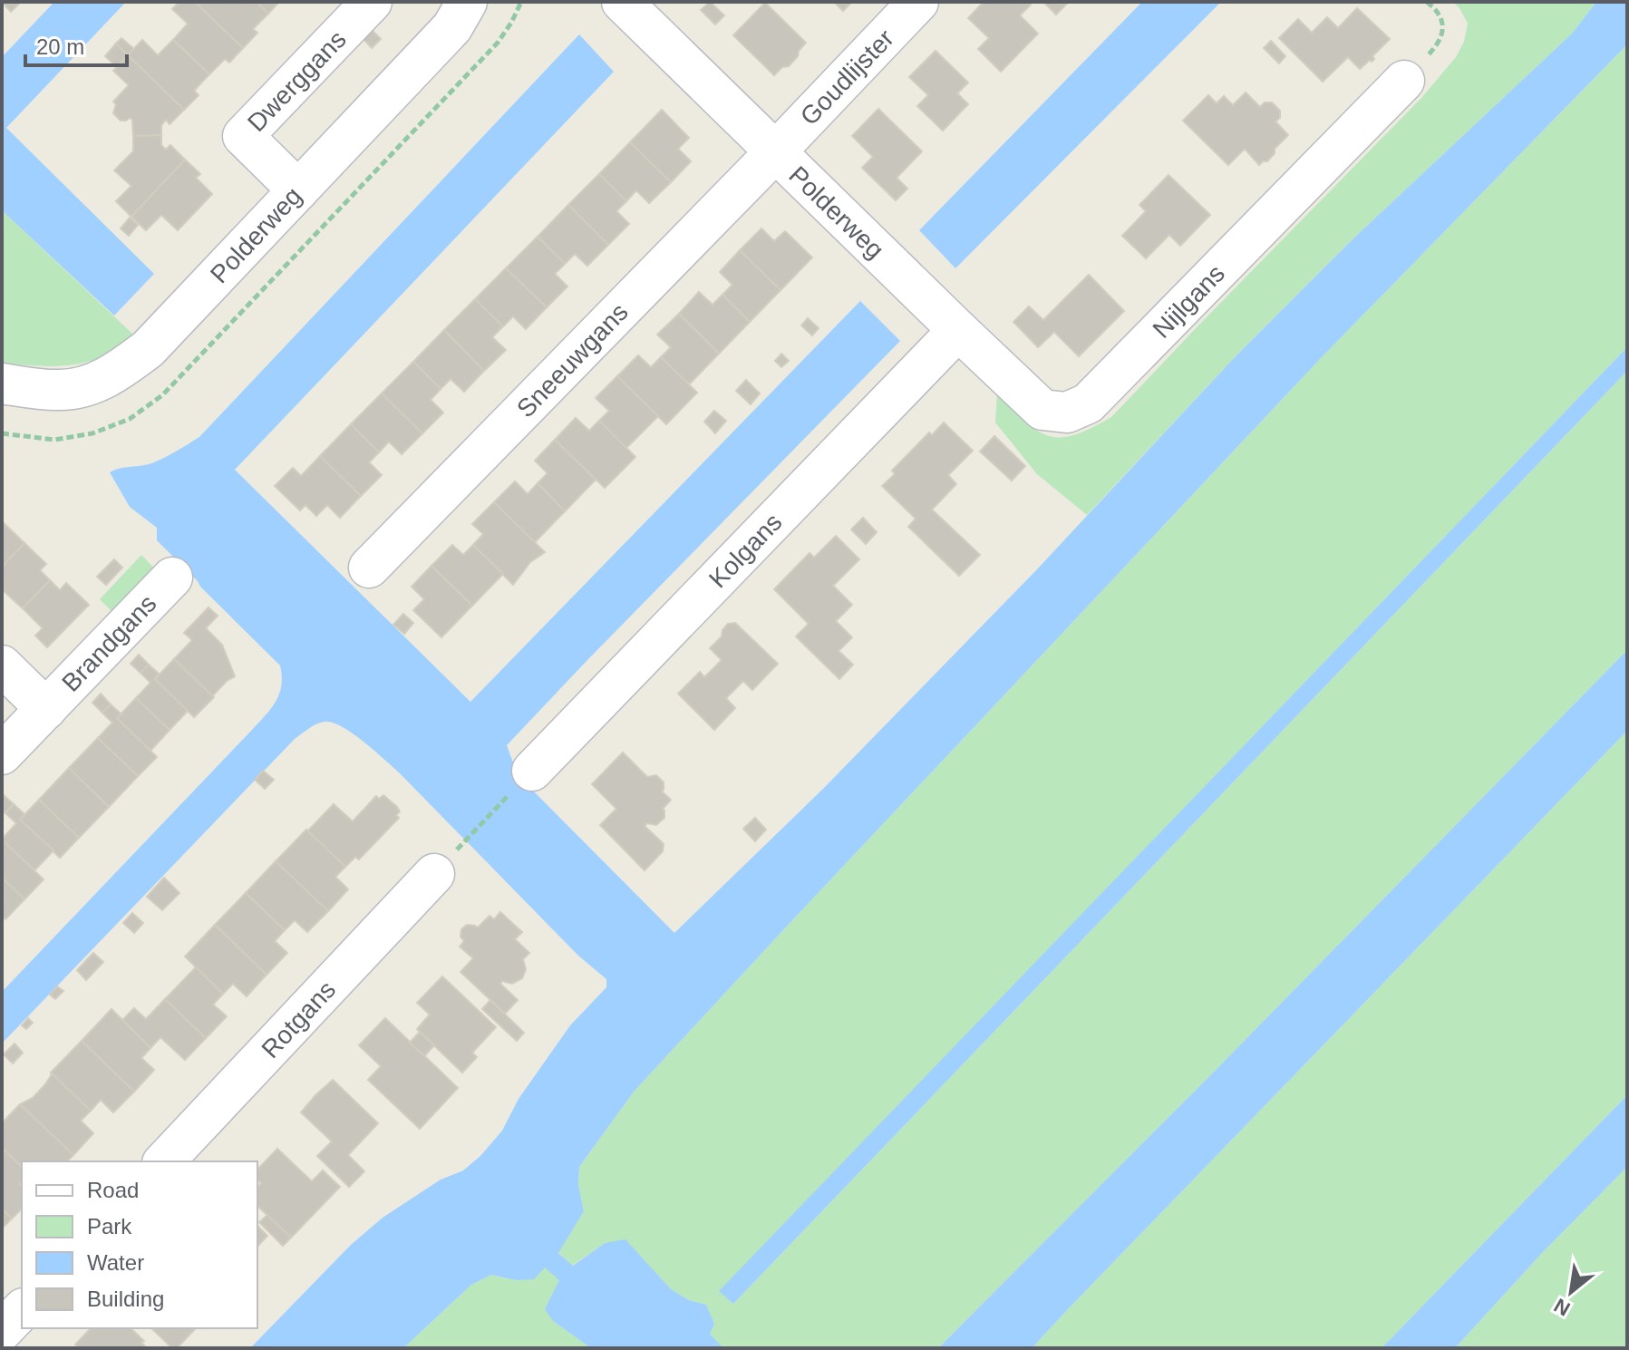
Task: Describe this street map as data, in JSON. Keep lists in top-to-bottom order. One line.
{"streets":{"street":["Goudlijster","Dwerggans","Polderweg","Nijlgans","Sneeuwgans","Kolgans","Brandgans","Rotgans"]},"crossings":[["Goudlijster","Polderweg"],["Goudlijster","Sneeuwgans"],["Dwerggans","Polderweg"],["Polderweg","Nijlgans"],["Polderweg","Sneeuwgans"],["Polderweg","Kolgans"],["Nijlgans","Kolgans"]],"legend":["Road","Park","Water","Building"],"scale_bar":"20 m","north":"bottom left"}
